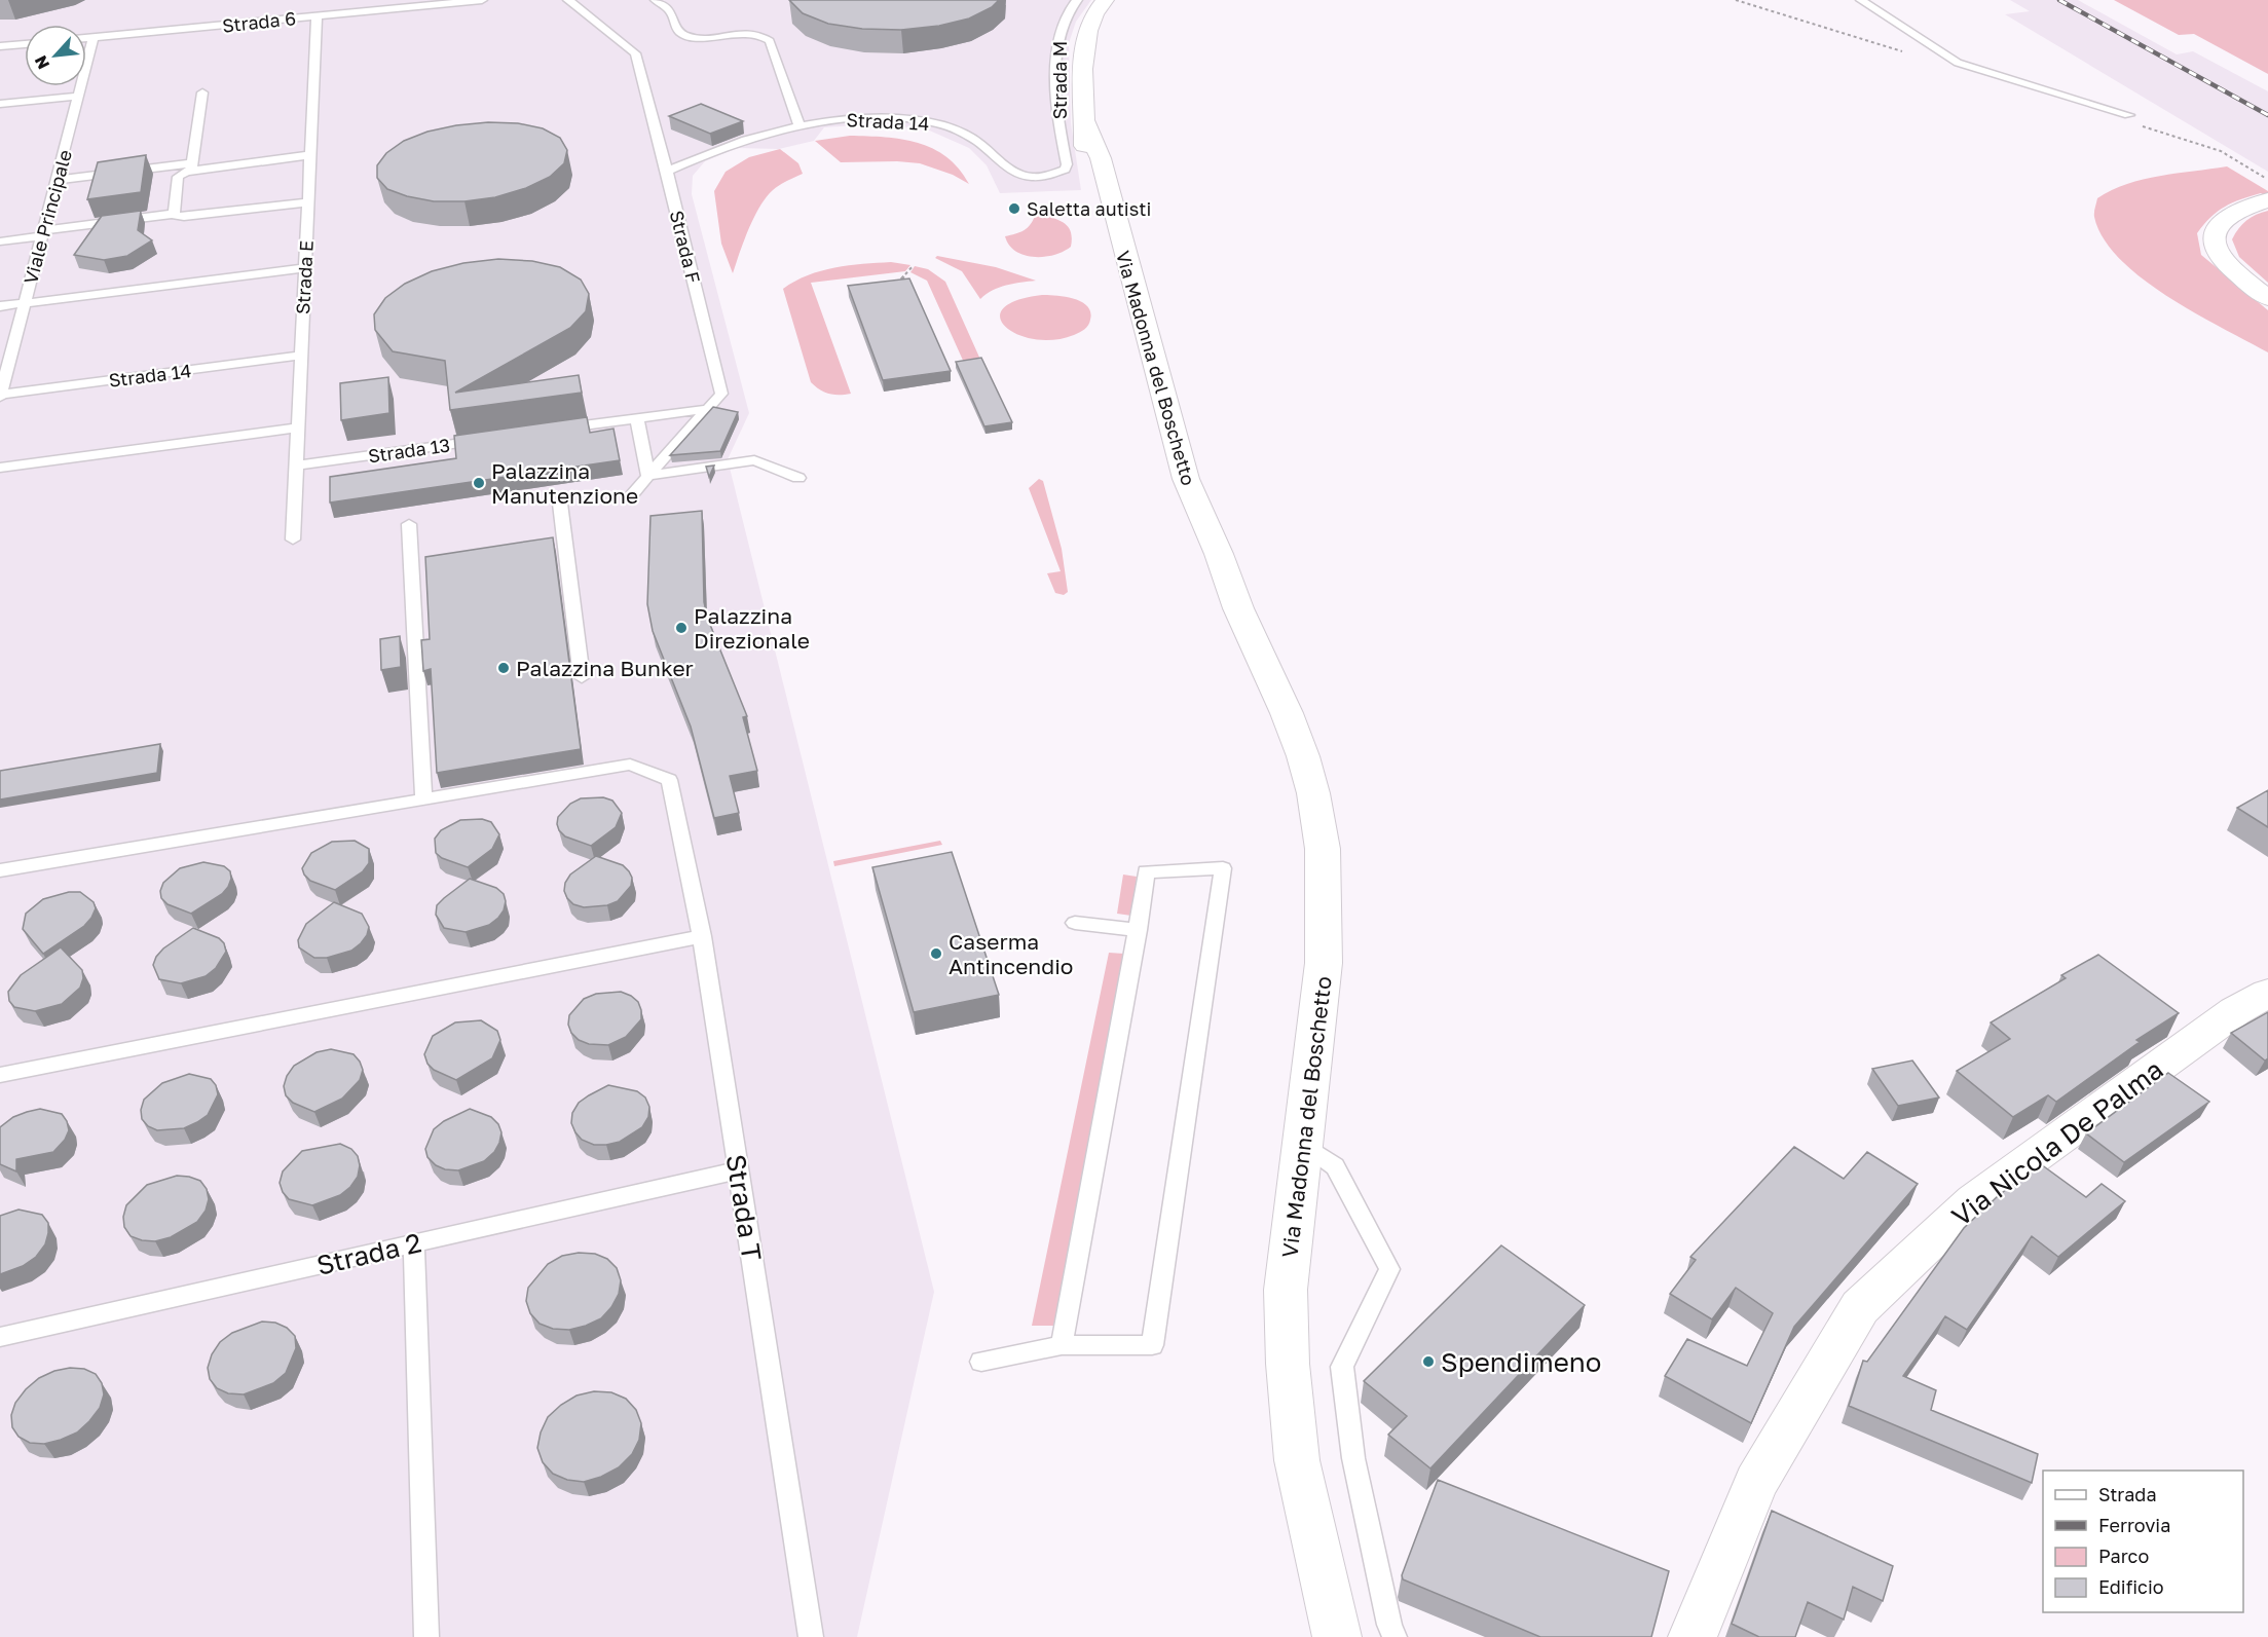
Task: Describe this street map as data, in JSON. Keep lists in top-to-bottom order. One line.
{"streets":{"main road":["Via Madonna del Boschetto","Via Nicola De Palma"],"lane":["Strada 6","Strada M","Strada 14","Viale Principale","Strada F","Strada E","Strada 13","Strada T","Strada 2"]},"crossings":[["Strada 6","Viale Principale"],["Strada 6","Strada E"],["Strada M","Strada 14"],["Strada 14","Viale Principale"],["Strada 14","Strada F"],["Strada 14","Strada E"],["Strada E","Strada 13"],["Strada T","Strada 2"]],"places":["Saletta autisti","Palazzina Manutenzione","Palazzina Direzionale","Palazzina Bunker","Caserma Antincendio","Spendimeno"],"legend":["Strada","Ferrovia","Parco","Edificio"],"north":"bottom left"}
